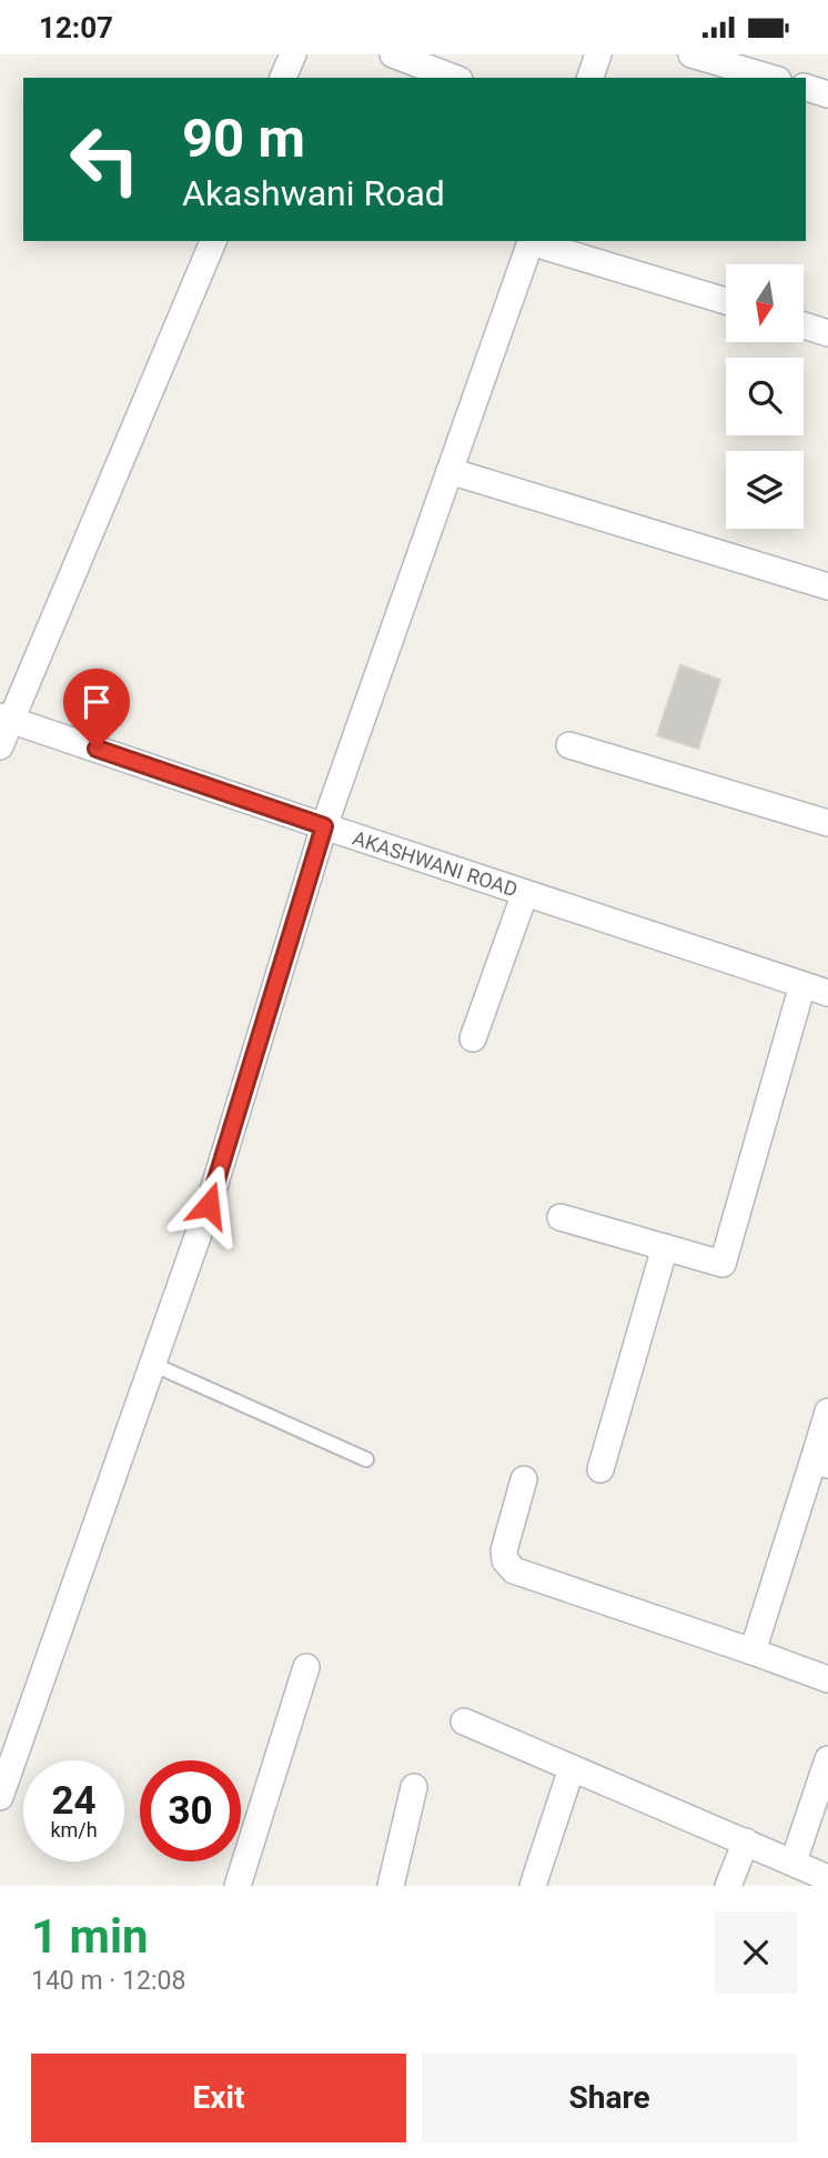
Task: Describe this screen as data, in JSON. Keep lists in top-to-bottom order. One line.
{"streets":{"street":["AKASHWANI ROAD"]},"north":"bottom","page":{"status":"12:07","turn":["90 m","Akashwani Road"],"speed":"24 km/h","limit":"30","heading":["1 min","140 m · 12:08"],"buttons":["Exit","Share"]}}
